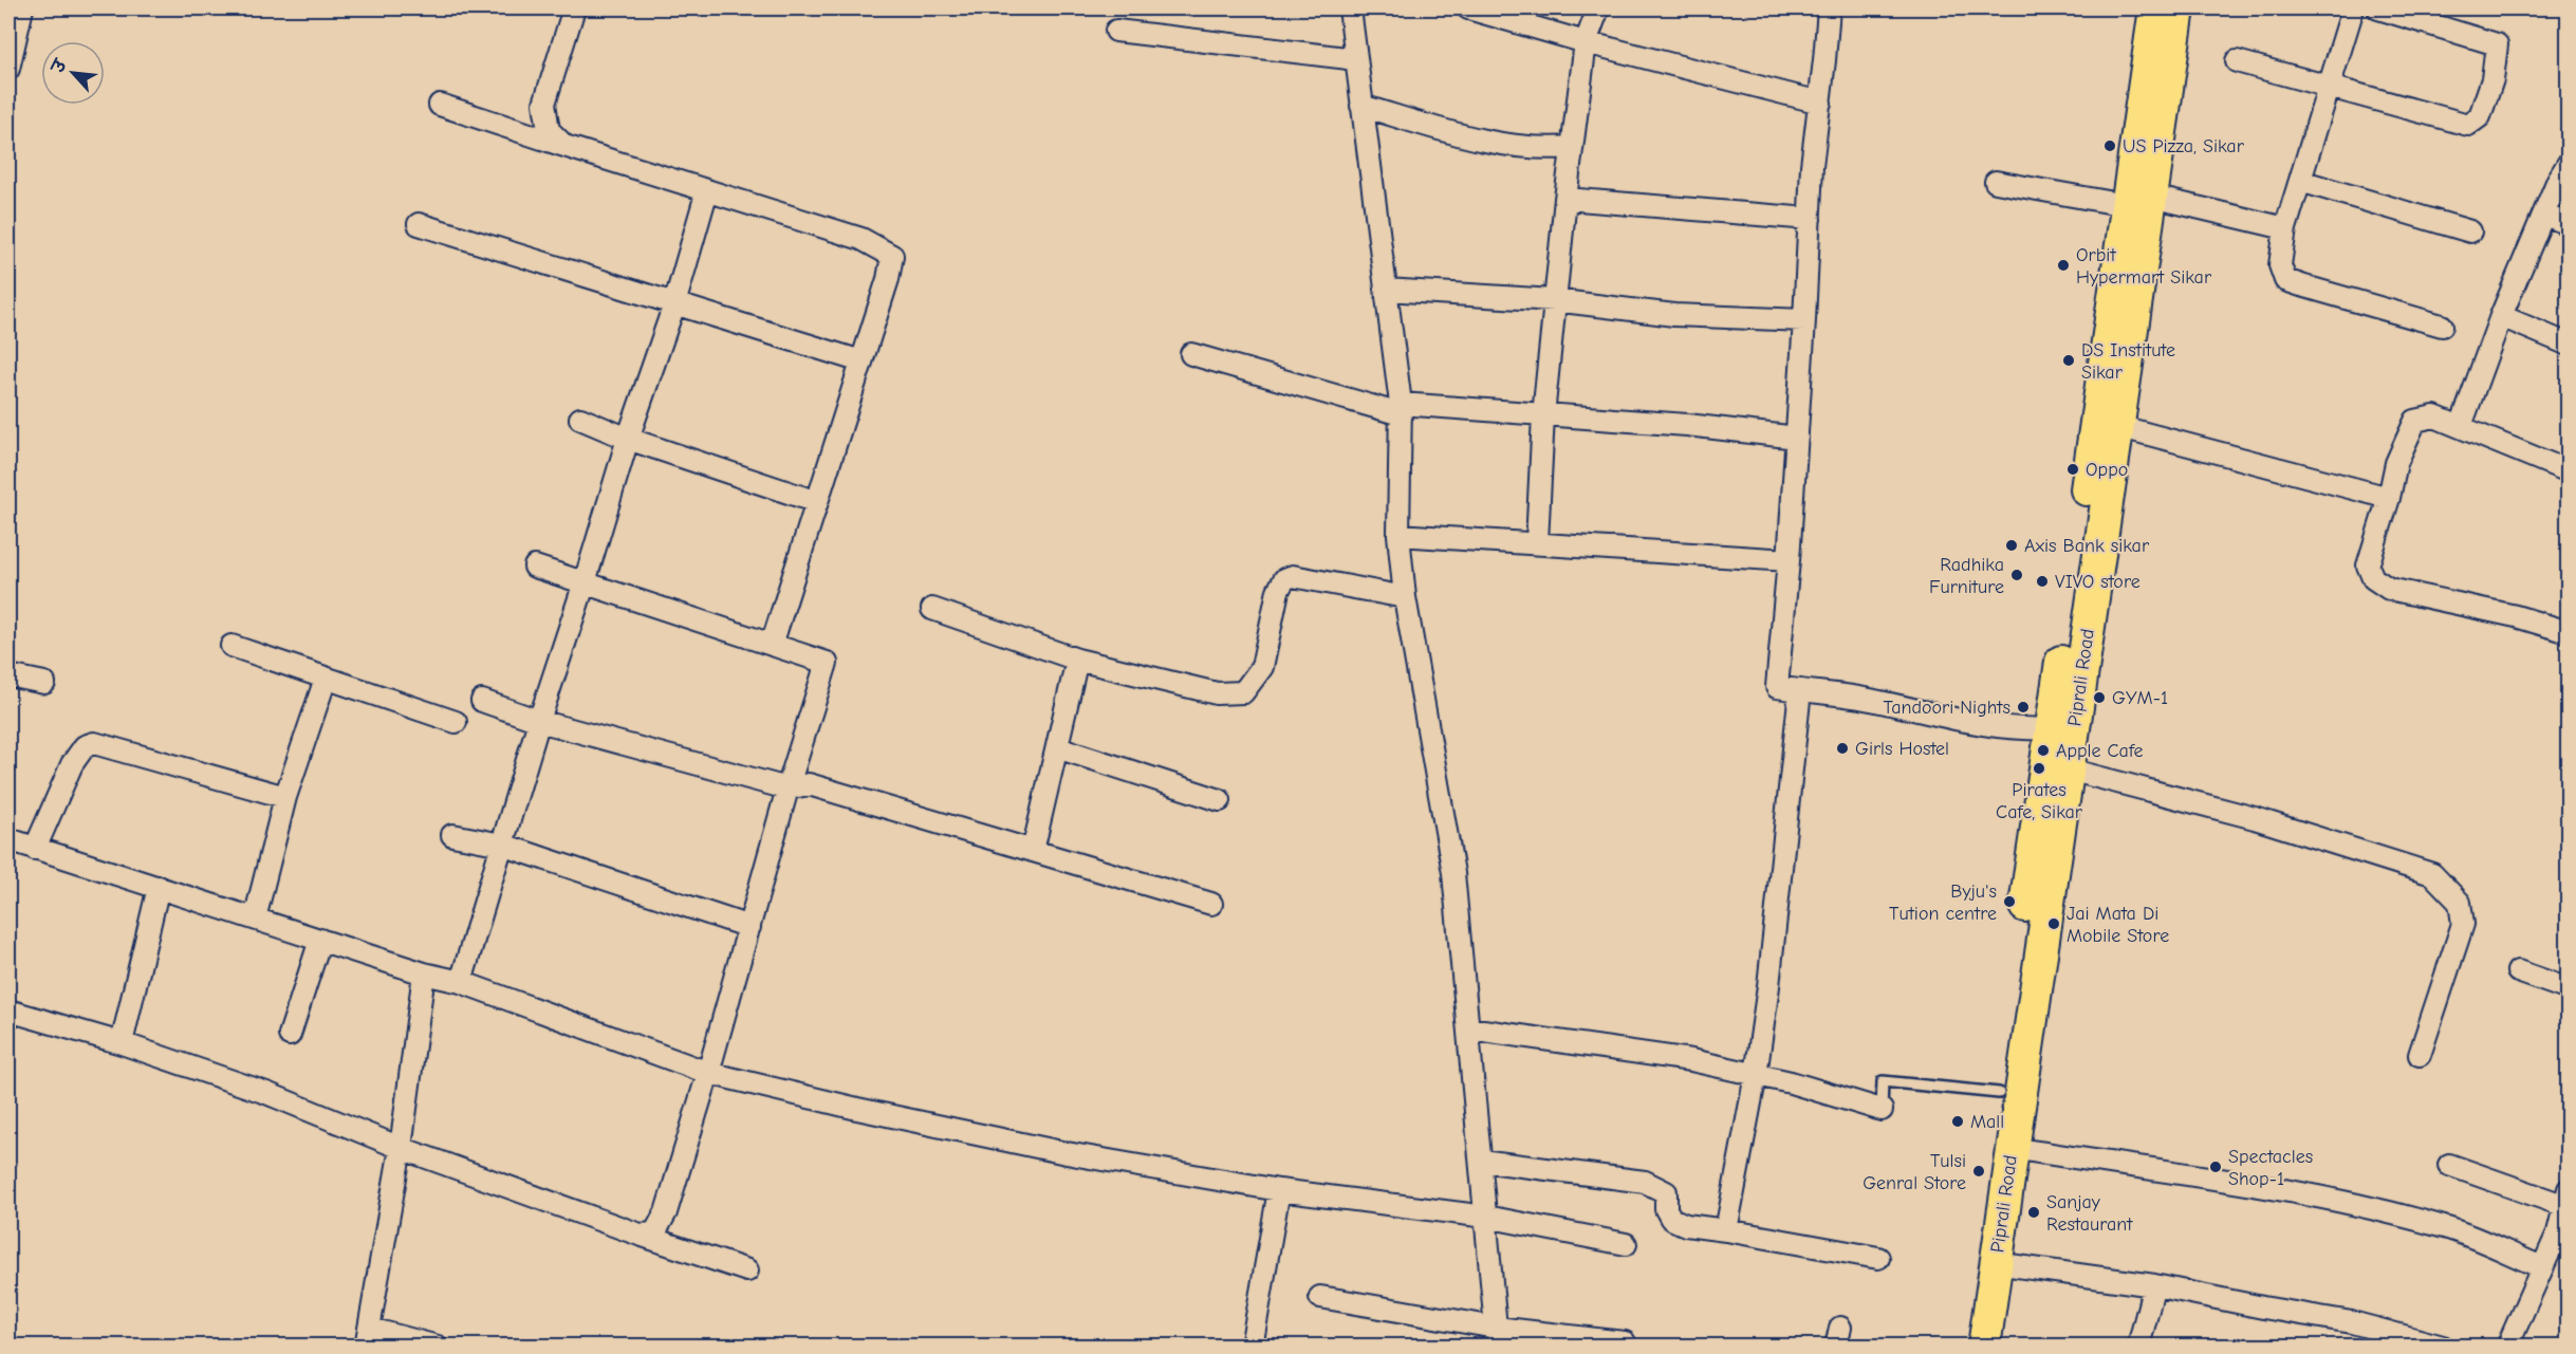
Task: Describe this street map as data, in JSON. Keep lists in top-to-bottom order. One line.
{"streets":{"main road":["Piprali Road"]},"places":["US Pizza, Sikar","Orbit Hypermart Sikar","DS Institute Sikar","Oppo","Axis Bank sikar","Radhika Furniture","VIVO store","GYM-1","Tandoori Nights","Girls Hostel","Apple Cafe","Pirates Cafe, Sikar","Byju's Tution centre","Jai Mata Di Mobile Store","Mall","Spectacles Shop-1","Tulsi Genral Store","Sanjay Restaurant"],"north":"top left"}
